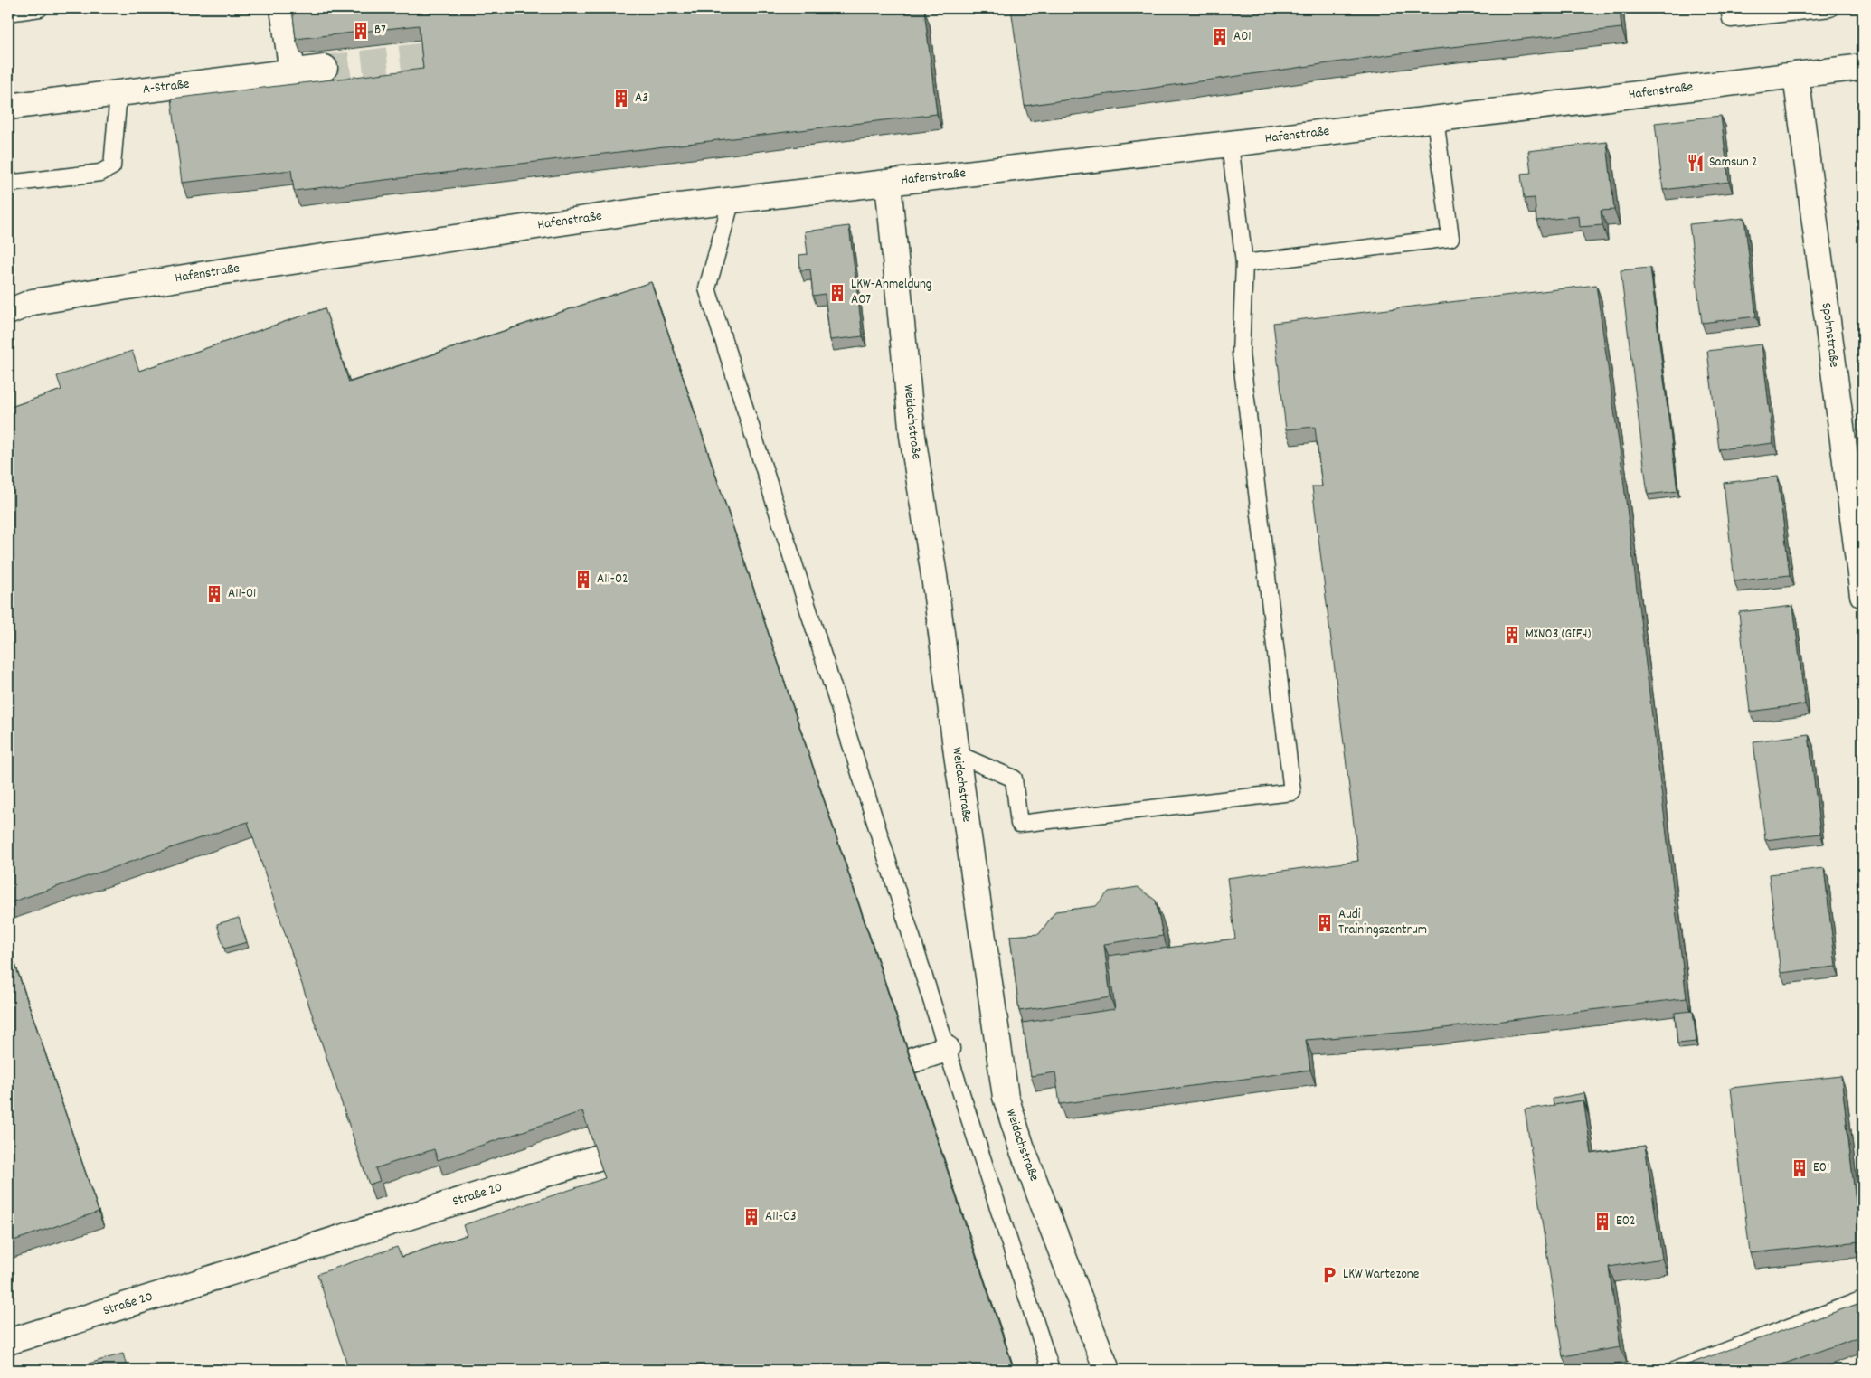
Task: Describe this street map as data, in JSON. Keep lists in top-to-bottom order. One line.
{"streets":{"street":["A-Straße","Hafenstraße","Spohnstraße","Weidachstraße","Straße 20"]},"crossings":[["Hafenstraße","Spohnstraße"],["Hafenstraße","Weidachstraße"]],"places":{"building":["B7","A01","A3","LKW-Anmeldung A07","A11-02","A11-01","MXN03 (GIF4)","Audi Trainingszentrum","E01","A11-03","E02"],"restaurant":["Samsun 2"],"parking":["LKW Wartezone"]}}
